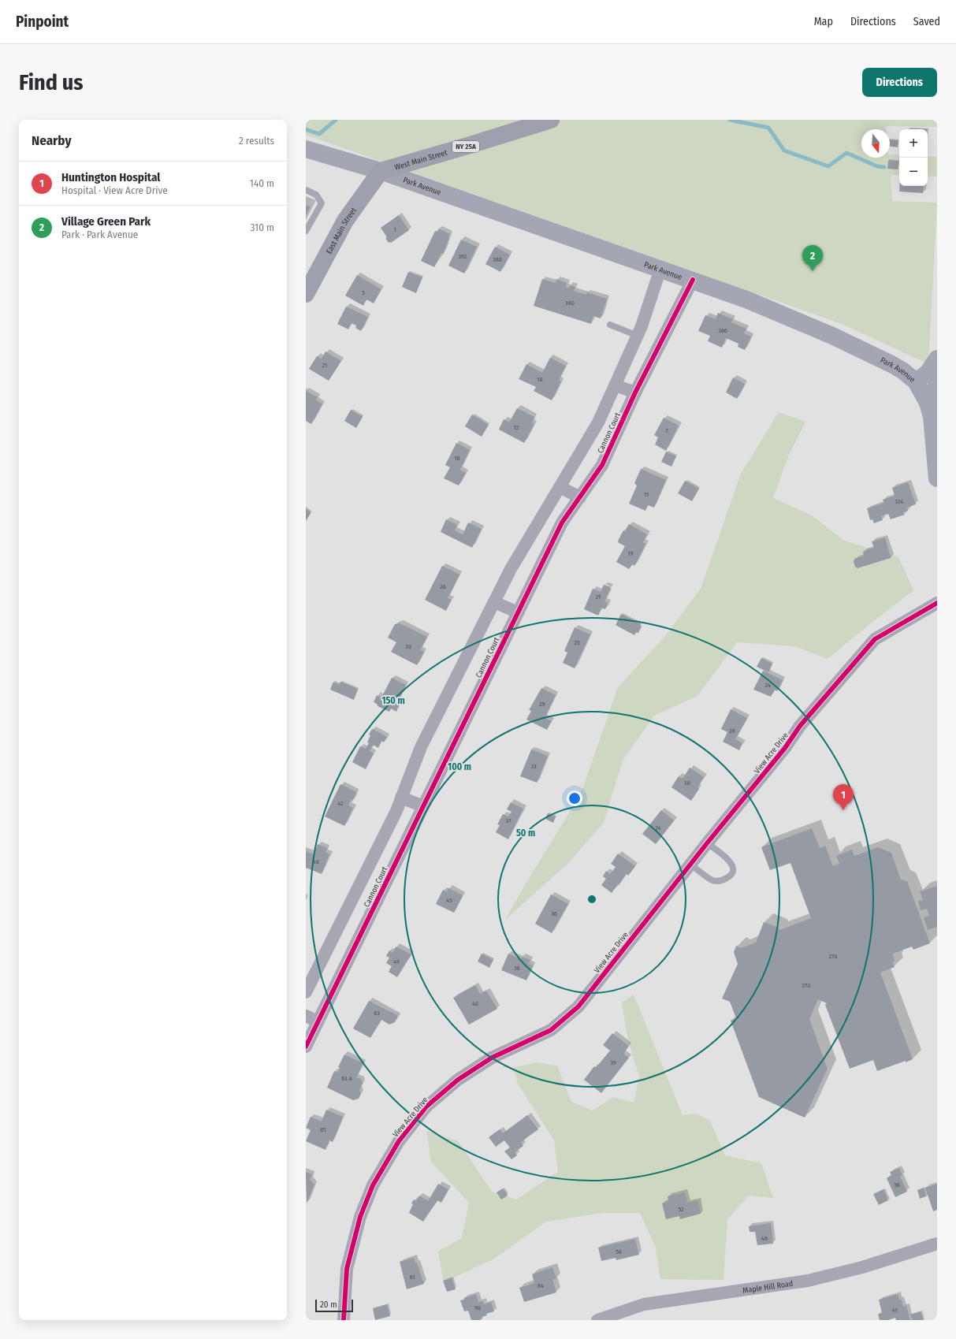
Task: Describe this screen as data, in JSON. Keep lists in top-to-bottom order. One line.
{"streets":{"main road":["NY 25A","West Main Street","Park Avenue","East Main Street"],"street":["Cannon Court","View Acre Drive","Maple Hill Road"]},"crossings":[["West Main Street","Park Avenue"],["West Main Street","East Main Street"],["Park Avenue","East Main Street"],["Park Avenue","Cannon Court"]],"house_numbers":["1","392","388","5","380","366","21","10","12","7","18","11","324","19","26","21","25","30","24","29","28","33","30","42","37","34","46","45","36","270","49","38","270","40","63","39","63 A","65","36","52","48","58","61","84","90","41"],"scale_bar":"20 m","north":"bottom","page":{"header":"Pinpoint","nav":["Map","Directions","Saved"],"buttons":"Directions","title":"Find us","heading":["Nearby","2 results"],"map_buttons":["+","−"],"list":[{"mark":"1","name":"Huntington Hospital","note":"Hospital · View Acre Drive","value":"140 m"},{"mark":"2","name":"Village Green Park","note":"Park · Park Avenue","value":"310 m"}],"pins":["2","1"],"scale":"20 m"},"rings":["150 m","100 m","50 m"]}
